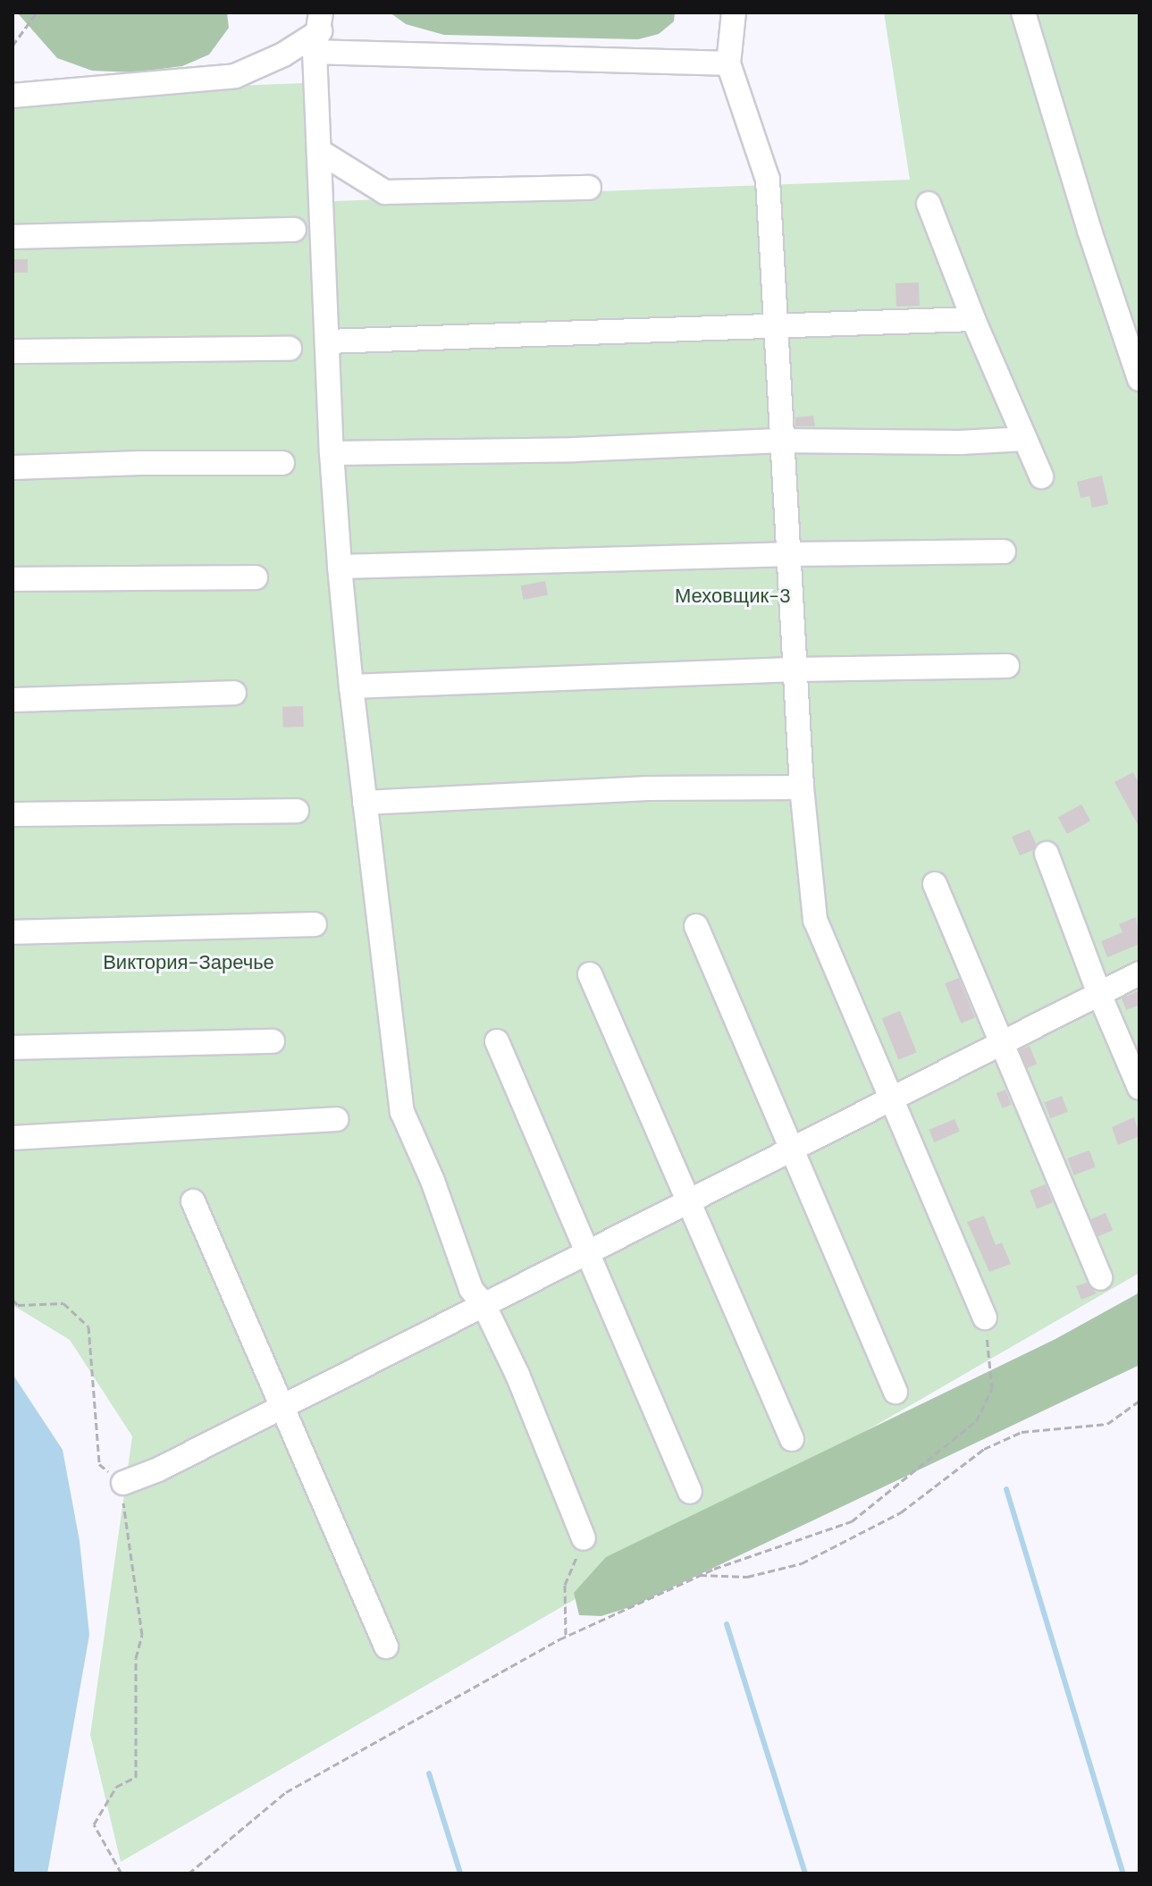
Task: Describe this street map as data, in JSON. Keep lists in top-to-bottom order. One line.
{"parks":["Меховщик-3","Виктория-Заречье"]}
